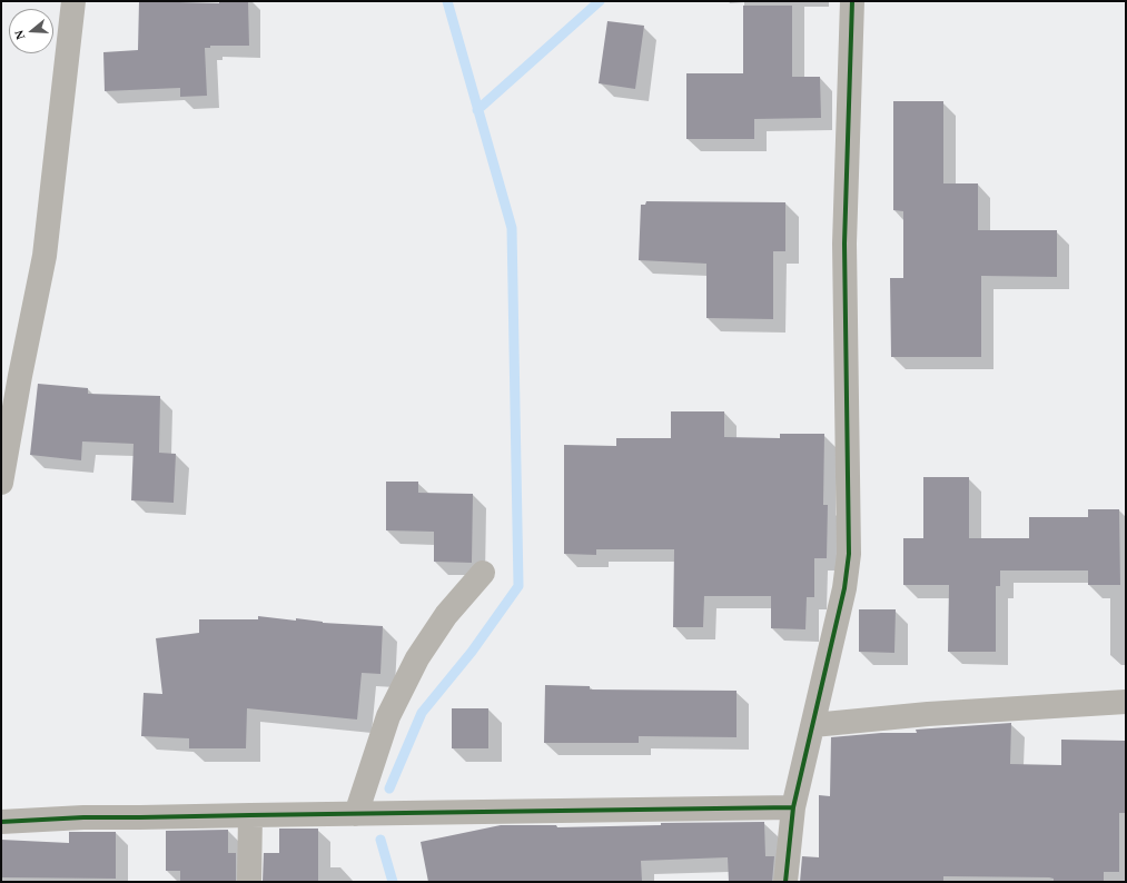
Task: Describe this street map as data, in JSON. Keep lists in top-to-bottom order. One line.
{"north":"left"}
